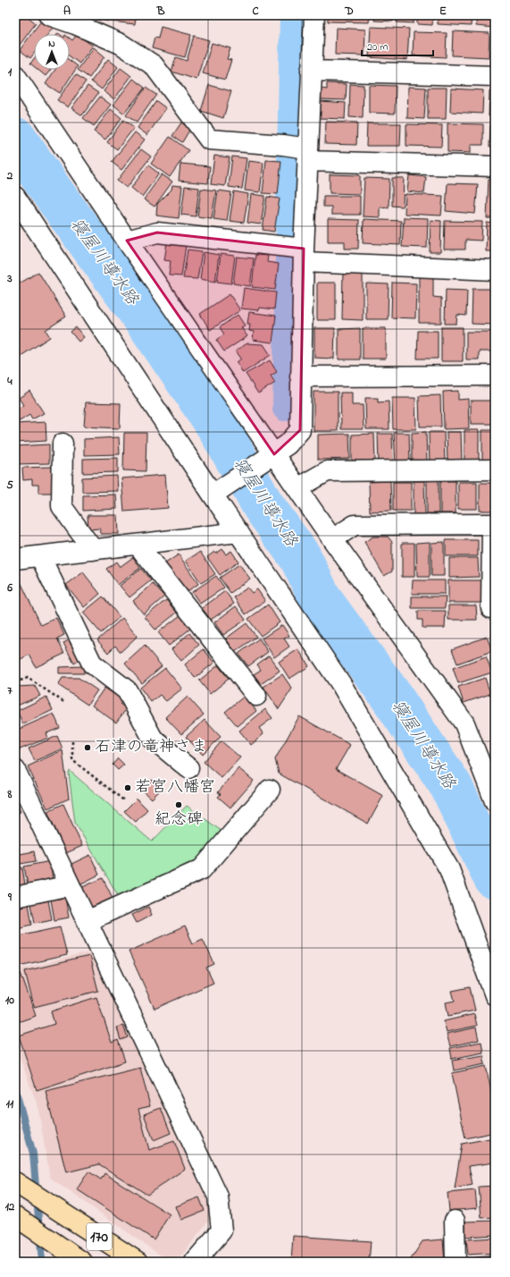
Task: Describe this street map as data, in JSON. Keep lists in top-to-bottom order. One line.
{"streets":{"highway":["170"]},"water":["寝屋川導水路"],"places":["石津の竜神さま","若宮八幡宮","紀念碑"],"scale_bar":"20 m","north":"top","grid":{"columns":["A","B","C","D","E"],"rows":["1","2","3","4","5","6","7","8","9","10","11","12"]}}
